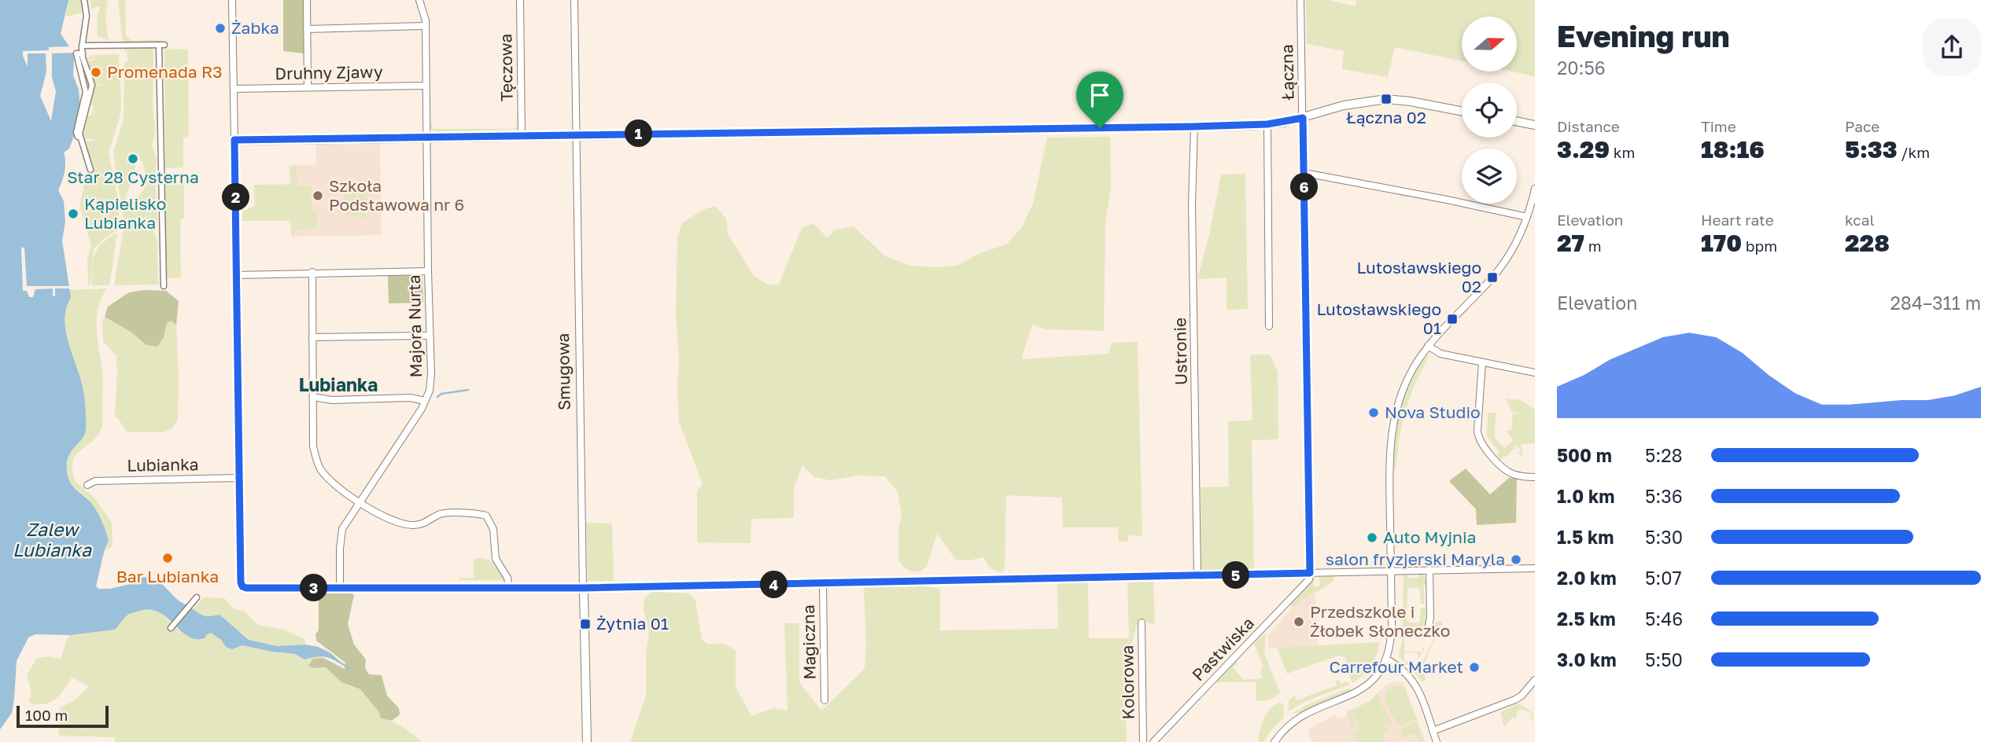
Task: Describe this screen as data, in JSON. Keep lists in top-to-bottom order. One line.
{"streets":{"street":["Tęczowa","Łączna","Druhny Zjawy","Majora Nurta","Ustronie","Smugowa","Lubianka","Magiczna","Pastwiska","Kolorowa"]},"crossings":[["Łączna","Pastwiska"],["Druhny Zjawy","Majora Nurta"]],"districts":["Lubianka"],"water":["Zalew Lubianka"],"places":{"other":["Żabka","Promenada R3","Star 28 Cysterna","Szkoła Podstawowa nr 6","Kąpielisko Lubianka","Nova Studio","Auto Myjnia","Bar Lubianka","salon fryzjerski Maryla","Przedszkole i Żłobek Słoneczko","Carrefour Market"],"transit":["Łączna 02","Lutosławskiego 02","Lutosławskiego 01","Żytnia 01"]},"scale_bar":"100 m","north":"right","page":{"heading":["Evening run","20:56"],"stats":[["Distance","3.29 km"],["Time","18:16"],["Pace","5:33 /km"],["Elevation","27 m"],["Heart rate","170 bpm"],["kcal","228"]],"pins":["1","6","2","5","4","3"],"chart":["Elevation","284–311 m"],"list":[{"name":"500 m","note":"5:28"},{"name":"1.0 km","note":"5:36"},{"name":"1.5 km","note":"5:30"},{"name":"2.0 km","note":"5:07"},{"name":"2.5 km","note":"5:46"},{"name":"3.0 km","note":"5:50"}],"scale":"100 m"}}
